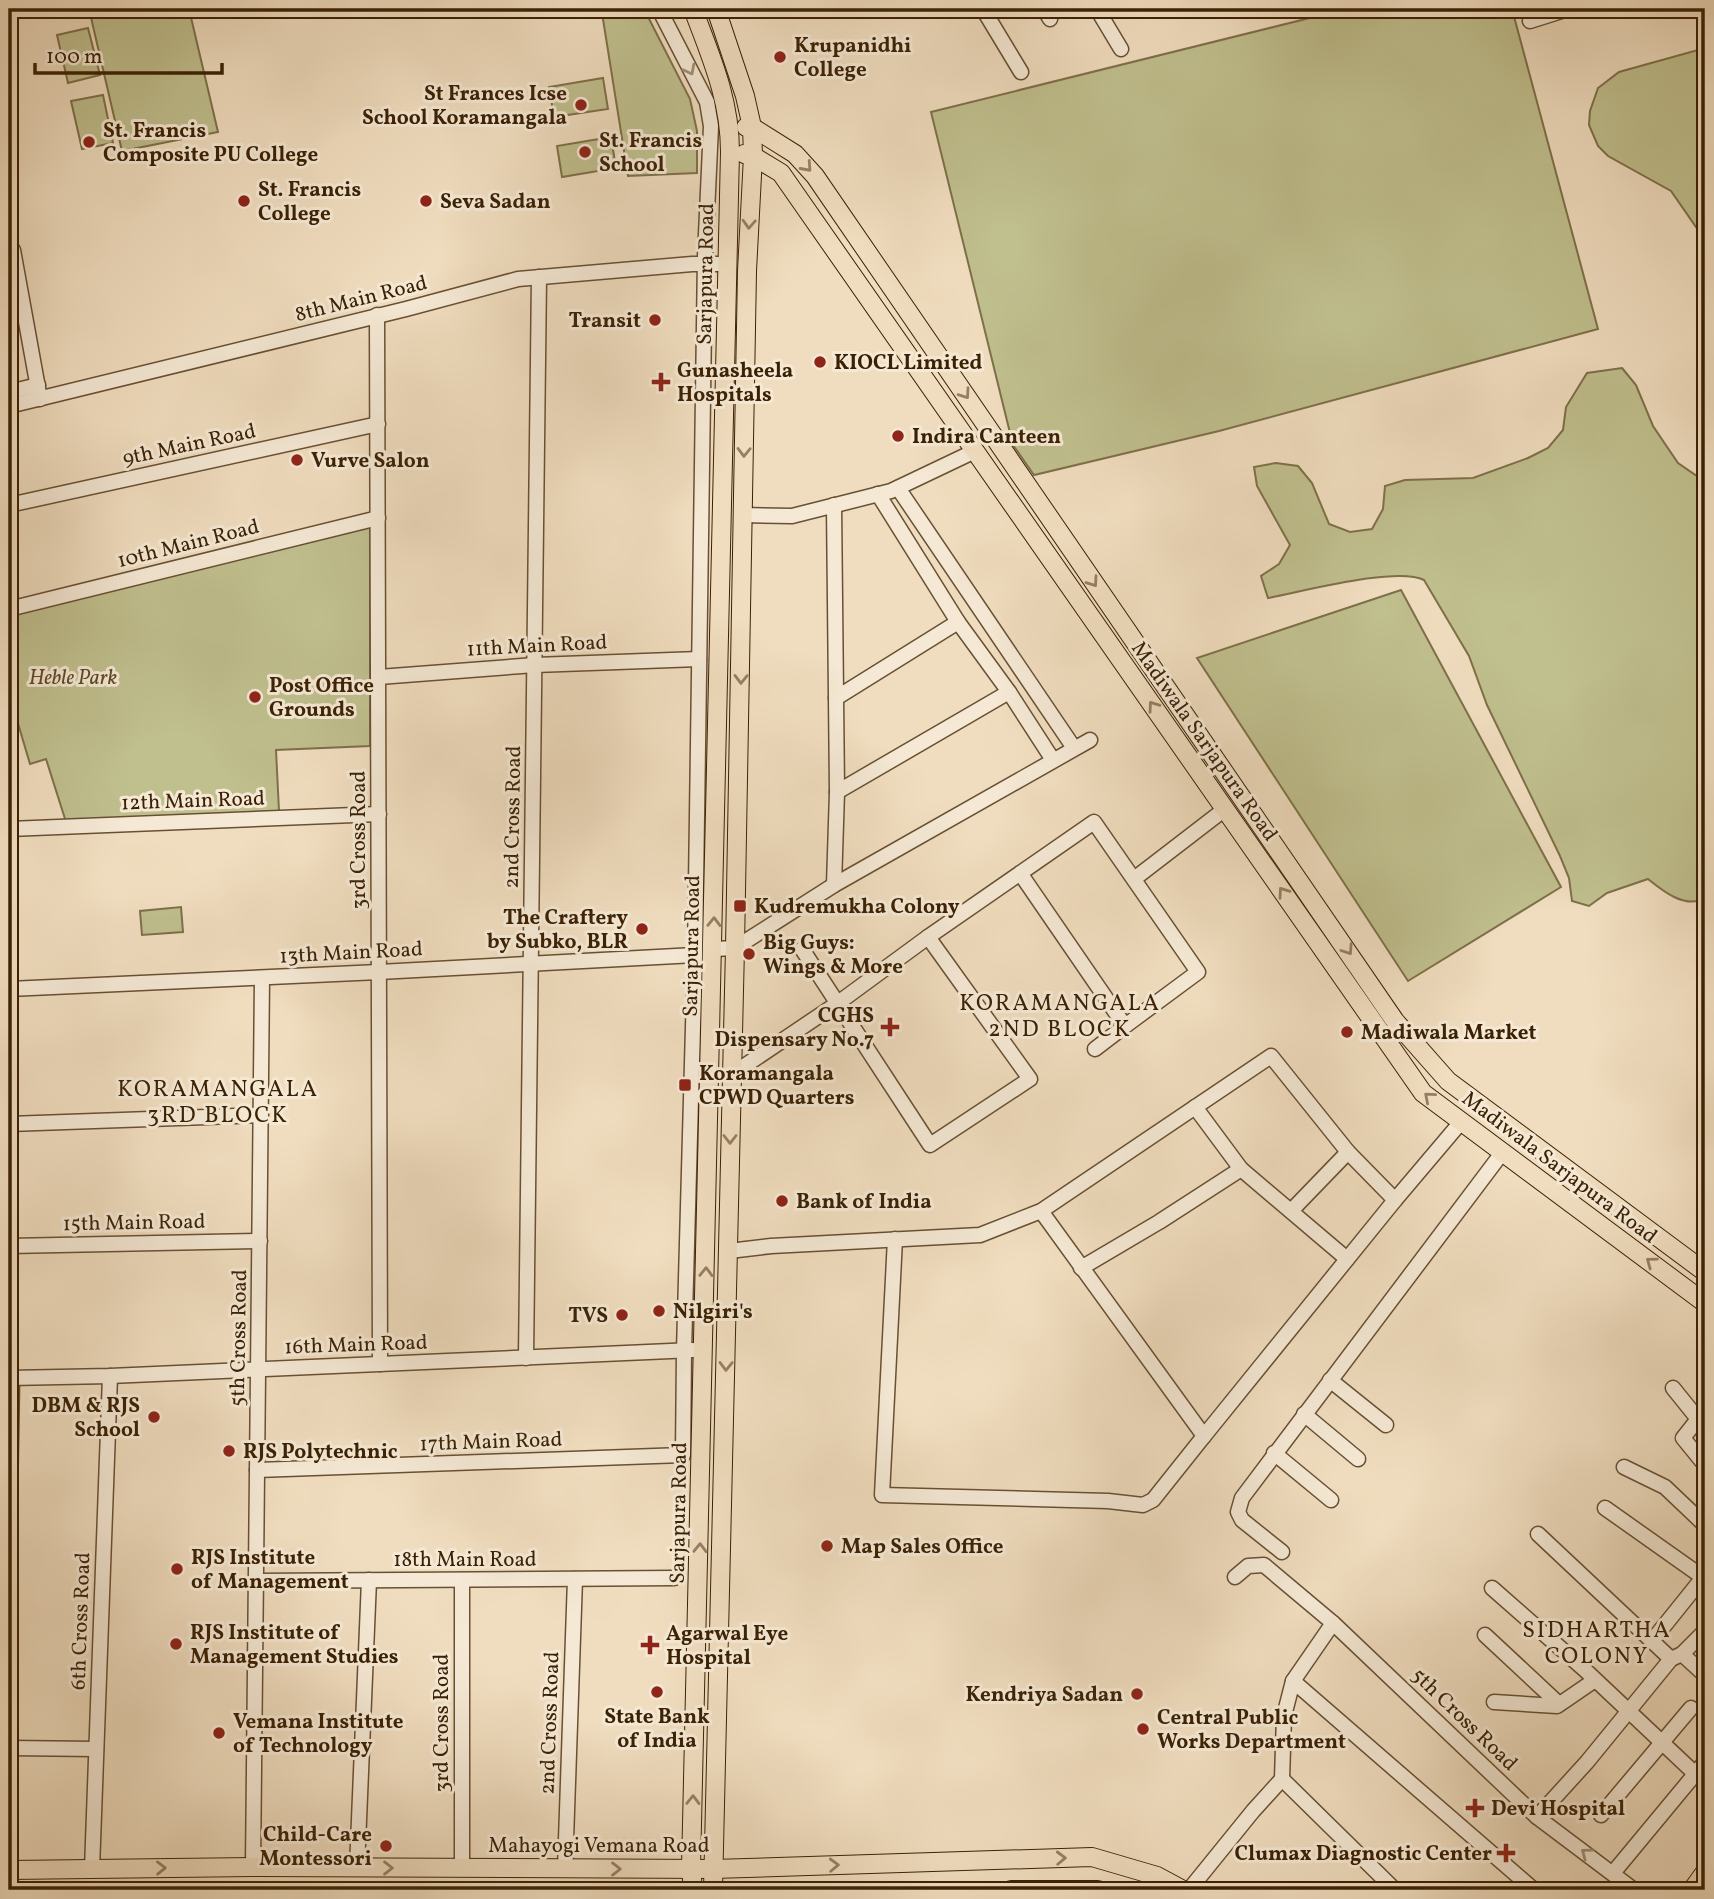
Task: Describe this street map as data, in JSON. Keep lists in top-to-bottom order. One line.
{"streets":{"main road":["Sarjapura Road","Madiwala Sarjapura Road","Mahayogi Vemana Road"],"street":["8th Main Road","9th Main Road","10th Main Road","11th Main Road","12th Main Road","2nd Cross Road","3rd Cross Road","13th Main Road","15th Main Road","5th Cross Road","16th Main Road","17th Main Road","18th Main Road","6th Cross Road"]},"crossings":[["Sarjapura Road","8th Main Road"],["Sarjapura Road","11th Main Road"],["Sarjapura Road","Madiwala Sarjapura Road"],["Sarjapura Road","13th Main Road"],["Sarjapura Road","16th Main Road"],["Sarjapura Road","17th Main Road"],["Sarjapura Road","18th Main Road"],["Sarjapura Road","Mahayogi Vemana Road"],["8th Main Road","2nd Cross Road"],["8th Main Road","3rd Cross Road"],["9th Main Road","3rd Cross Road"],["10th Main Road","3rd Cross Road"],["11th Main Road","2nd Cross Road"],["11th Main Road","3rd Cross Road"],["12th Main Road","3rd Cross Road"],["2nd Cross Road","13th Main Road"],["2nd Cross Road","16th Main Road"],["2nd Cross Road","18th Main Road"],["2nd Cross Road","Mahayogi Vemana Road"],["3rd Cross Road","13th Main Road"],["3rd Cross Road","16th Main Road"],["3rd Cross Road","18th Main Road"],["3rd Cross Road","Mahayogi Vemana Road"],["13th Main Road","5th Cross Road"],["15th Main Road","5th Cross Road"],["5th Cross Road","16th Main Road"],["5th Cross Road","17th Main Road"],["5th Cross Road","18th Main Road"],["5th Cross Road","Mahayogi Vemana Road"],["16th Main Road","6th Cross Road"],["6th Cross Road","Mahayogi Vemana Road"]],"one_way":["Mahayogi Vemana Road"],"districts":["KORAMANGALA 2ND BLOCK","KORAMANGALA 3RD BLOCK","SIDHARTHA COLONY"],"parks":["Heble Park"],"places":{"other":["Krupanidhi College","St Frances Icse School Koramangala","St. Francis Composite PU College","St. Francis School","St. Francis College","Seva Sadan","Transit","KIOCL Limited","Indira Canteen","Vurve Salon","Post Office Grounds","The Craftery by Subko, BLR","Big Guys: Wings & More","Madiwala Market","Bank of India","Nilgiri's","TVS","DBM & RJS School","RJS Polytechnic","Map Sales Office","RJS Institute of Management","RJS Institute of Management Studies","State Bank of India","Kendriya Sadan","Central Public Works Department","Vemana Institute of Technology","Child-Care Montessori"],"health":["Gunasheela Hospitals","CGHS Dispensary No.7","Agarwal Eye Hospital","Devi Hospital","Clumax Diagnostic Center"],"transit":["Kudremukha Colony","Koramangala CPWD Quarters"]},"scale_bar":"100 m"}
